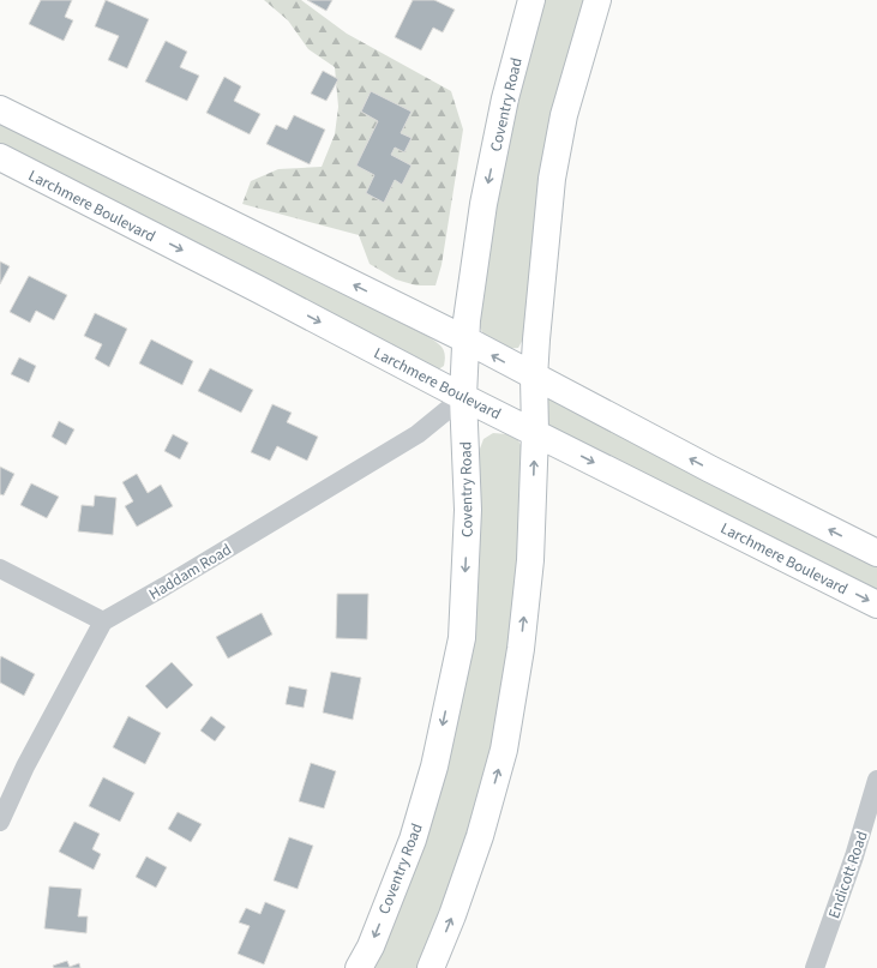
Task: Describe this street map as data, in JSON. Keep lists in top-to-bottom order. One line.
{"streets":{"street":["Coventry Road","Larchmere Boulevard","Haddam Road","Endicott Road"]},"crossings":[["Coventry Road","Larchmere Boulevard"],["Coventry Road","Haddam Road"],["Larchmere Boulevard","Haddam Road"]]}
